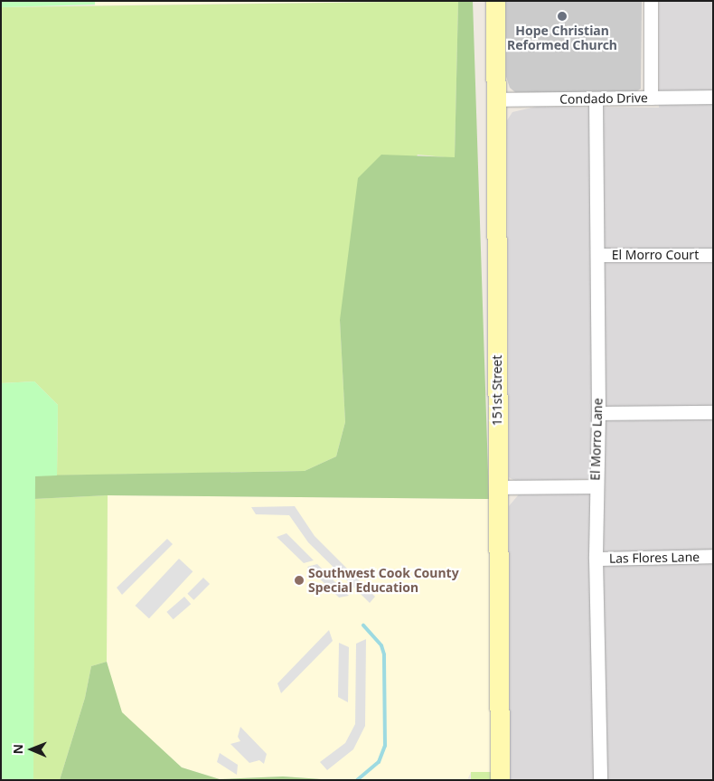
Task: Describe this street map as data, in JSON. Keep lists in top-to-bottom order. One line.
{"streets":{"street":["Condado Drive","El Morro Court","151st Street","El Morro Lane","Las Flores Lane"]},"crossings":[["Condado Drive","151st Street"],["Condado Drive","El Morro Lane"],["El Morro Court","El Morro Lane"],["El Morro Lane","Las Flores Lane"]],"places":["Hope Christian Reformed Church","Southwest Cook County Special Education"],"north":"left"}
